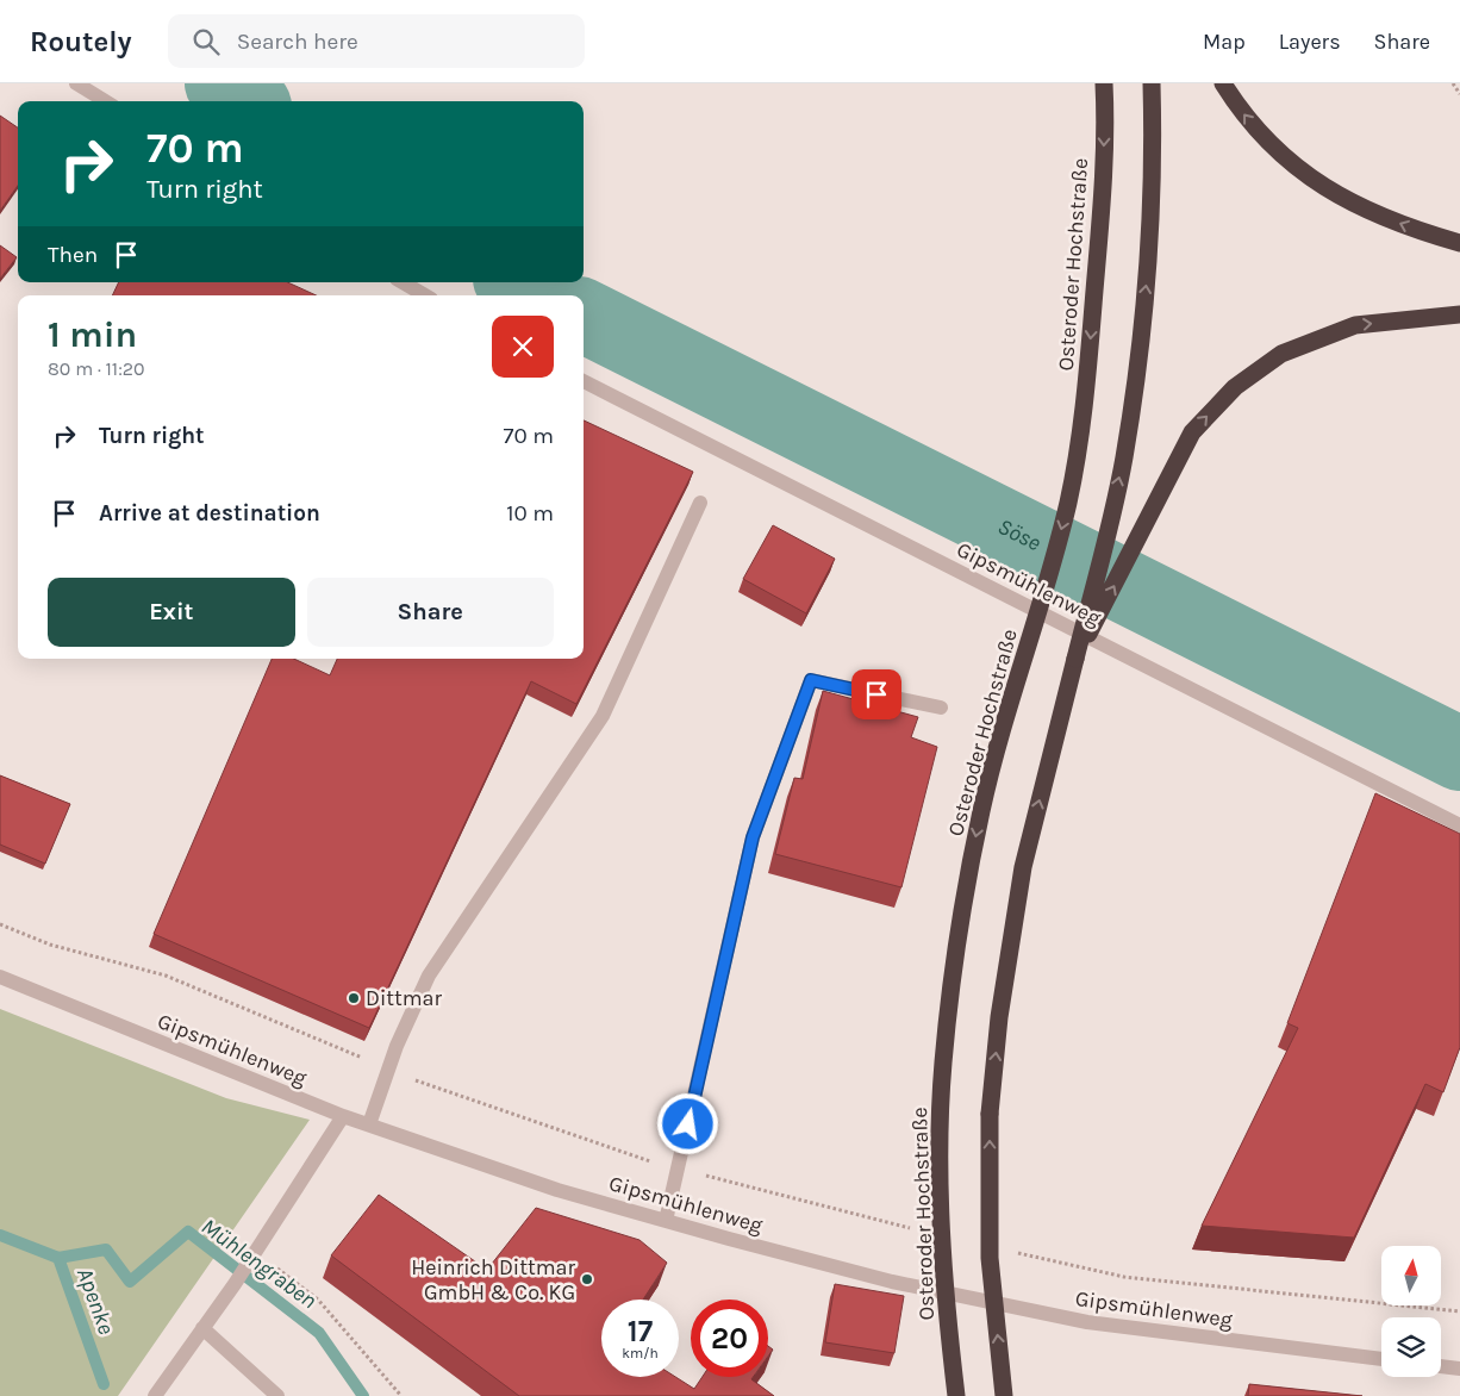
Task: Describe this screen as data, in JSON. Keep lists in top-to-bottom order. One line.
{"streets":{"highway":["Osteroder Hochstraße"],"street":["Gipsmühlenweg"]},"water":["Söse","Mühlengraben","Apenke"],"places":["Dittmar","Heinrich Dittmar GmbH & Co. KG"],"north":"top","page":{"header":"Routely","search":"Search here","nav":["Map","Layers","Share"],"turn":["70 m","Turn right"],"then":"Then","heading":["1 min","80 m · 11:20"],"list":[{"name":"Turn right","value":"70 m"},{"name":"Arrive at destination","value":"10 m"}],"buttons":["Exit","Share"],"speed":"17 km/h","limit":"20"}}
